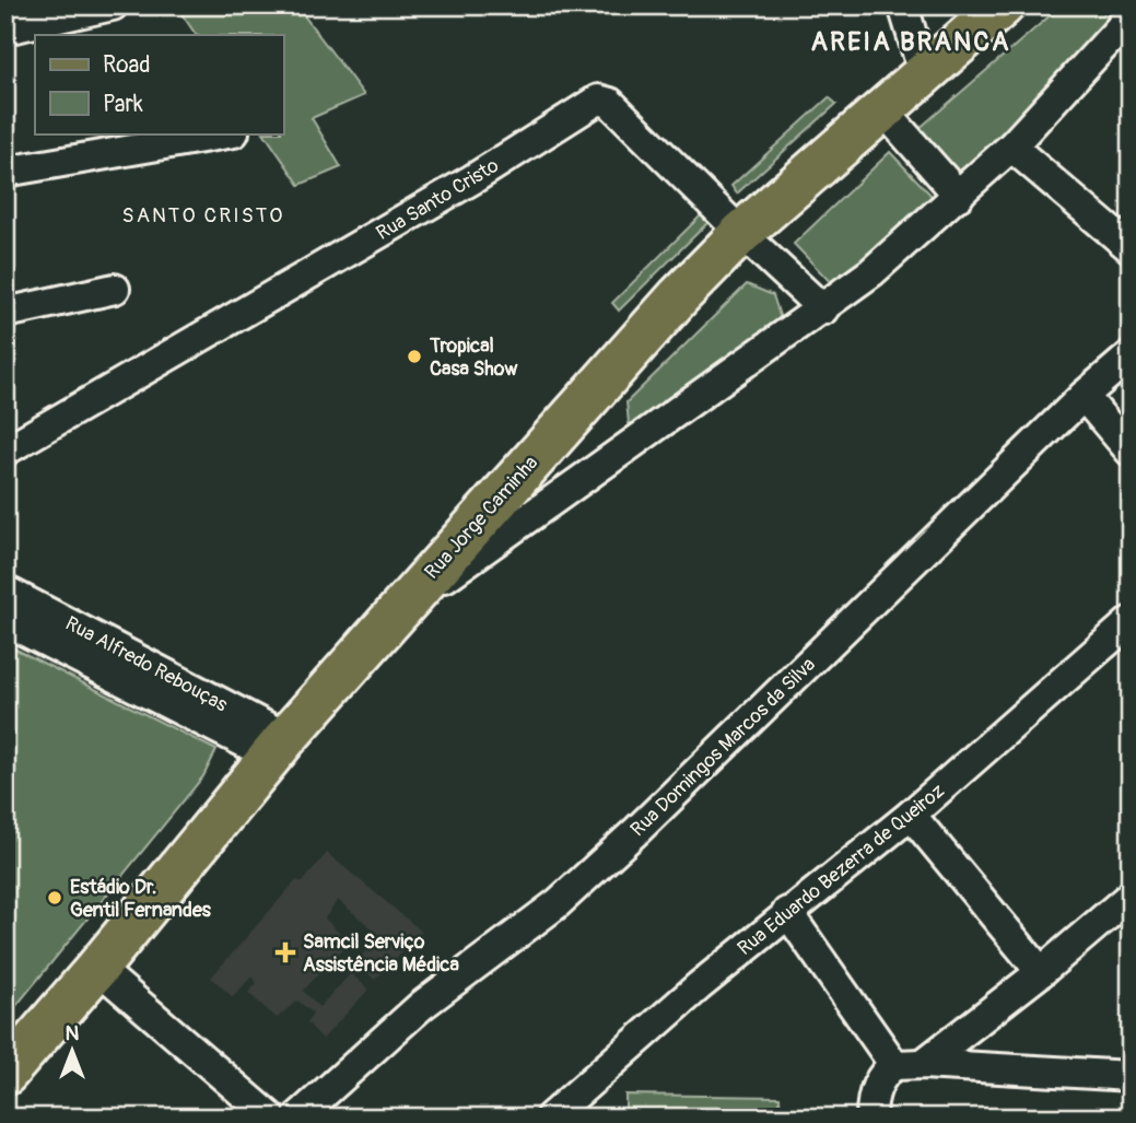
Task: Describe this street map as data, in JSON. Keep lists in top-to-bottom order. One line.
{"streets":{"main road":["Rua Jorge Caminha"],"street":["Rua Santo Cristo","Rua Alfredo Rebouças","Rua Domingos Marcos da Silva","Rua Eduardo Bezerra de Queiroz"]},"crossings":[["Rua Santo Cristo","Rua Jorge Caminha"],["Rua Jorge Caminha","Rua Alfredo Rebouças"]],"districts":["AREIA BRANCA","SANTO CRISTO"],"places":{"other":["Tropical Casa Show","Estádio Dr. Gentil Fernandes"],"health":["Samcil Serviço Assistência Médica"]},"legend":["Road","Park"],"north":"top"}
